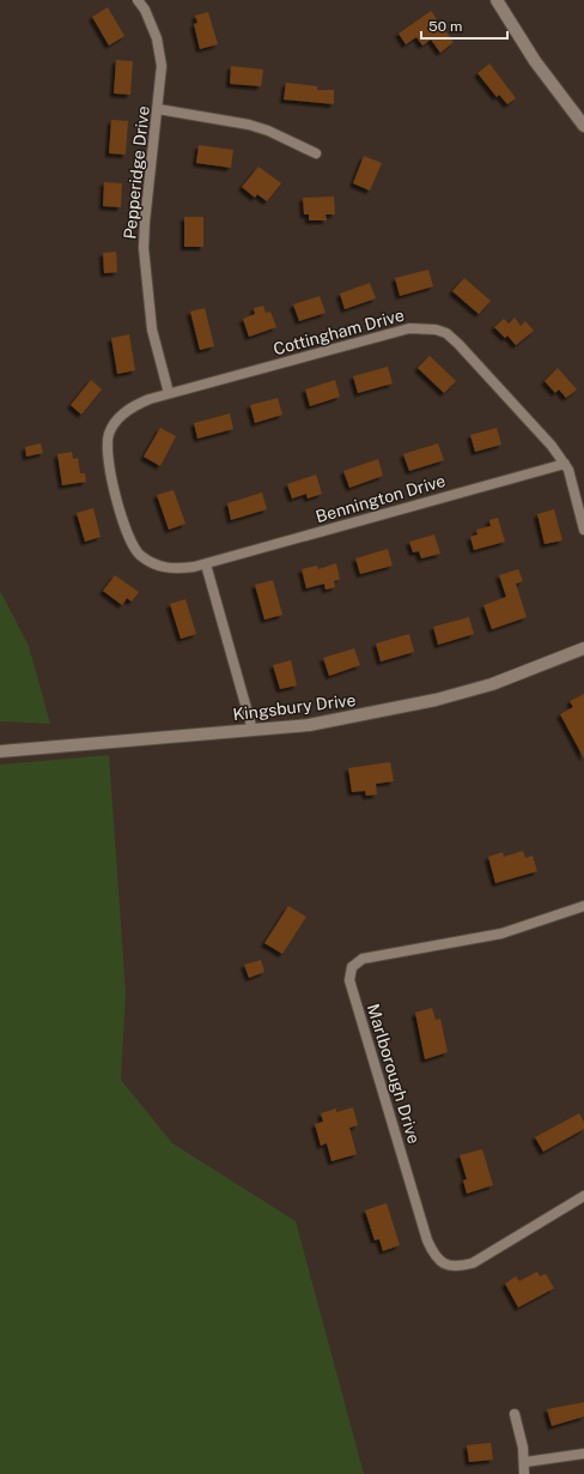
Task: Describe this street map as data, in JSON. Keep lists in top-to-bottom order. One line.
{"streets":{"street":["Pepperidge Drive","Cottingham Drive","Bennington Drive","Kingsbury Drive","Marlborough Drive"]},"crossings":[["Pepperidge Drive","Cottingham Drive"],["Cottingham Drive","Bennington Drive"]],"scale_bar":"50 m"}
